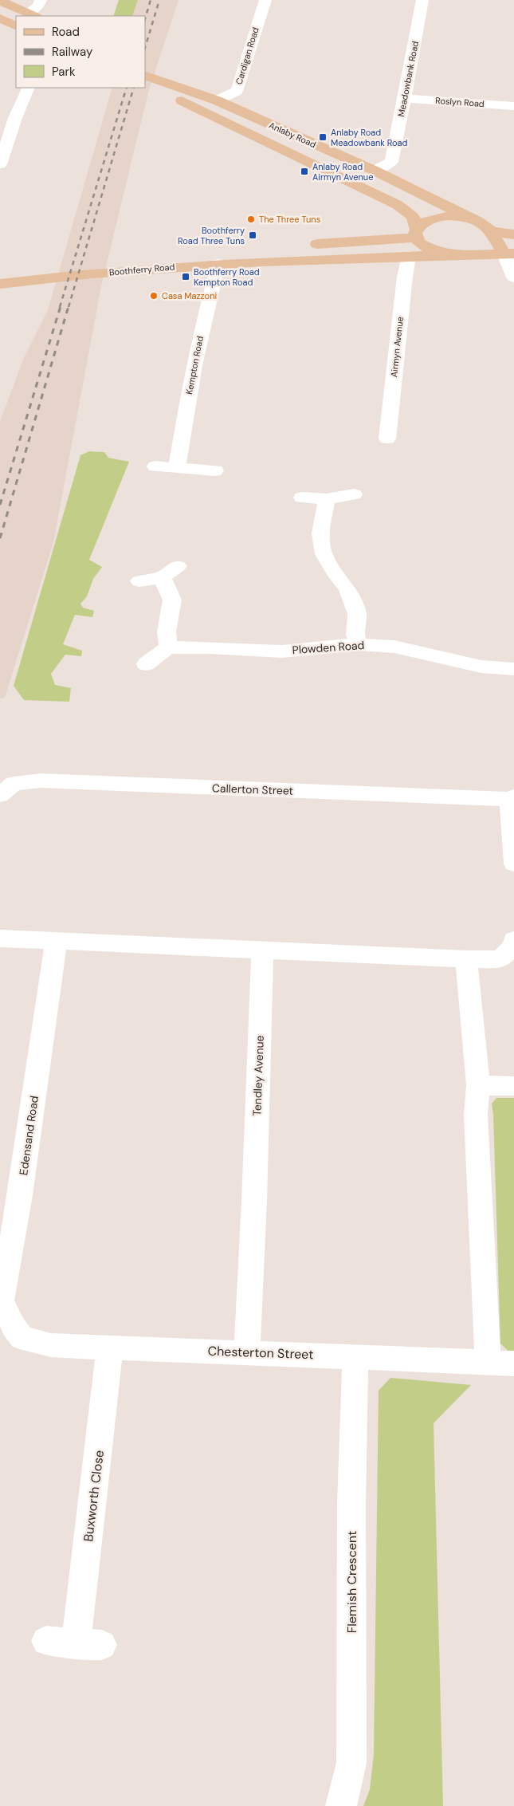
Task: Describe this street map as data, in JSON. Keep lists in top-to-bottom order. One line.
{"streets":{"main road":["Anlaby Road","Boothferry Road"],"street":["Cardigan Road","Meadowbank Road","Roslyn Road","Airmyn Avenue","Kempton Road","Plowden Road","Callerton Street","Tendley Avenue","Edensand Road","Chesterton Street","Buxworth Close","Flemish Crescent"]},"crossings":[["Cardigan Road","Anlaby Road"],["Meadowbank Road","Roslyn Road"],["Meadowbank Road","Anlaby Road"],["Boothferry Road","Airmyn Avenue"],["Boothferry Road","Kempton Road"],["Tendley Avenue","Chesterton Street"],["Edensand Road","Chesterton Street"],["Chesterton Street","Buxworth Close"],["Chesterton Street","Flemish Crescent"]],"places":{"transit":["Anlaby Road Meadowbank Road","Anlaby Road Airmyn Avenue","Boothferry Road Three Tuns","Boothferry Road Kempton Road"],"other":["The Three Tuns","Casa Mazzoni"]},"legend":["Road","Railway","Park"]}
